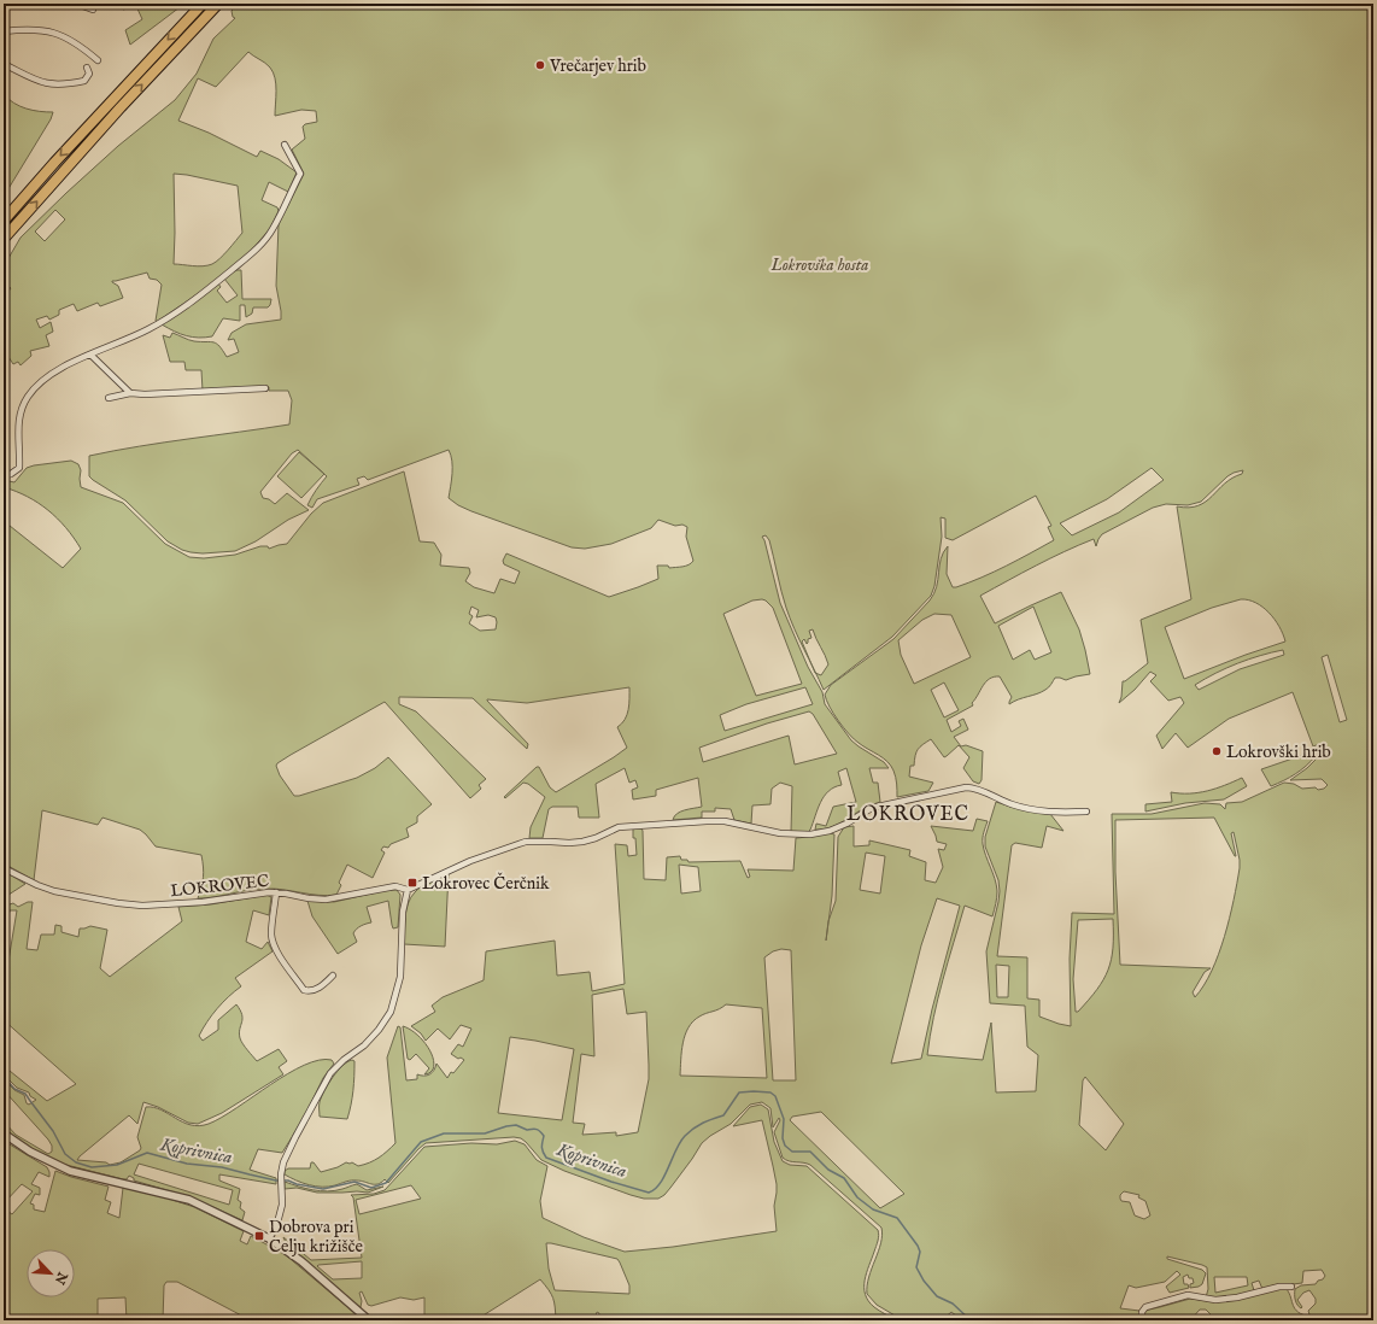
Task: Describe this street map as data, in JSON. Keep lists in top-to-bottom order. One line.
{"streets":{"street":["LOKROVEC"]},"districts":["LOKROVEC"],"water":["Koprivnica"],"parks":["Lokrovška hosta"],"places":{"other":["Vrečarjev hrib","Lokrovški hrib"],"transit":["Lokrovec Čerčnik","Dobrova pri Celju križišče"]},"north":"bottom right"}
